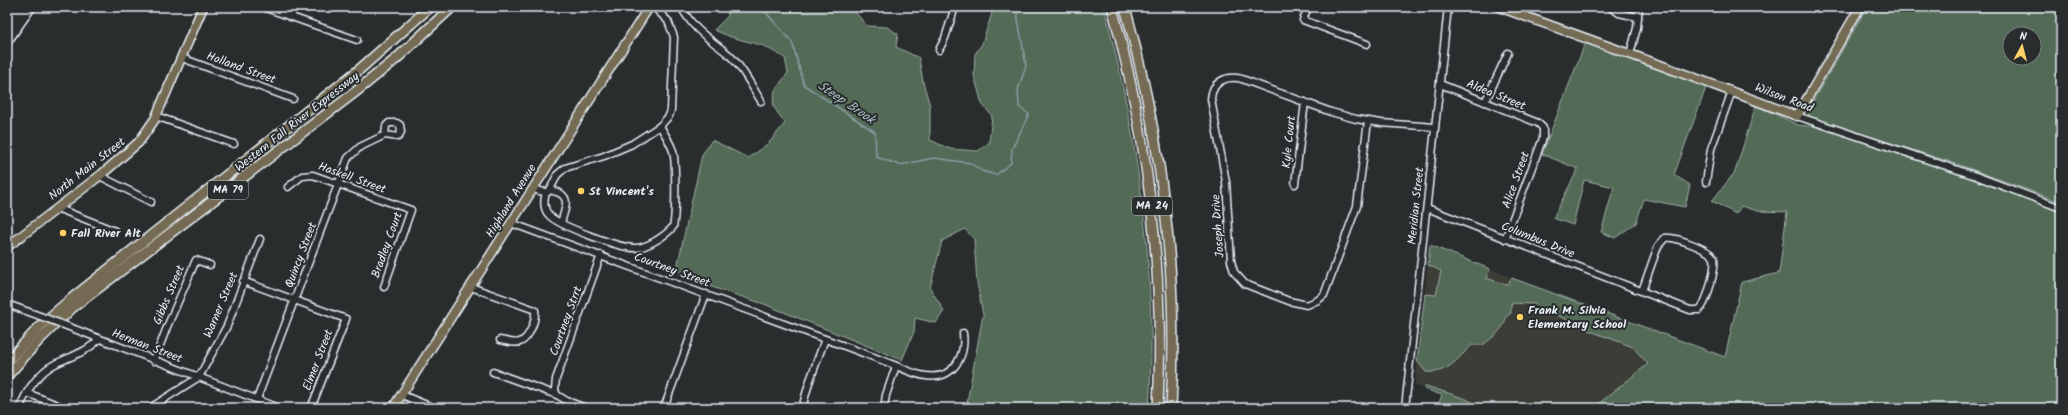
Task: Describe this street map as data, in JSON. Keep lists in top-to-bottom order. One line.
{"streets":{"highway":["Western Fall River Expressway","MA 79","MA 24"],"main road":["Wilson Road","North Main Street","Highland Avenue"],"street":["Holland Street","Aldea Street","Kyle Court","Haskell Street","Alice Street","Meridian Street","Joseph Drive","Columbus Drive","Bradley Court","Quincy Street","Courtney Street","Gibbs Street","Warner Street","Courtney Strrt","Herman Street","Elmer Street"]},"crossings":[["Holland Street","North Main Street"],["Aldea Street","Alice Street"],["Aldea Street","Meridian Street"],["Kyle Court","Joseph Drive"],["Haskell Street","Bradley Court"],["Haskell Street","Quincy Street"],["Alice Street","Columbus Drive"],["Highland Avenue","Courtney Street"],["Meridian Street","Joseph Drive"],["Meridian Street","Columbus Drive"],["Quincy Street","Herman Street"],["Quincy Street","Elmer Street"],["Courtney Street","Courtney Strrt"],["Gibbs Street","Herman Street"],["Warner Street","Herman Street"]],"water":["Steep Brook"],"places":["St Vincent's","Fall River Alt","Frank M. Silvia Elementary School"],"north":"top"}
